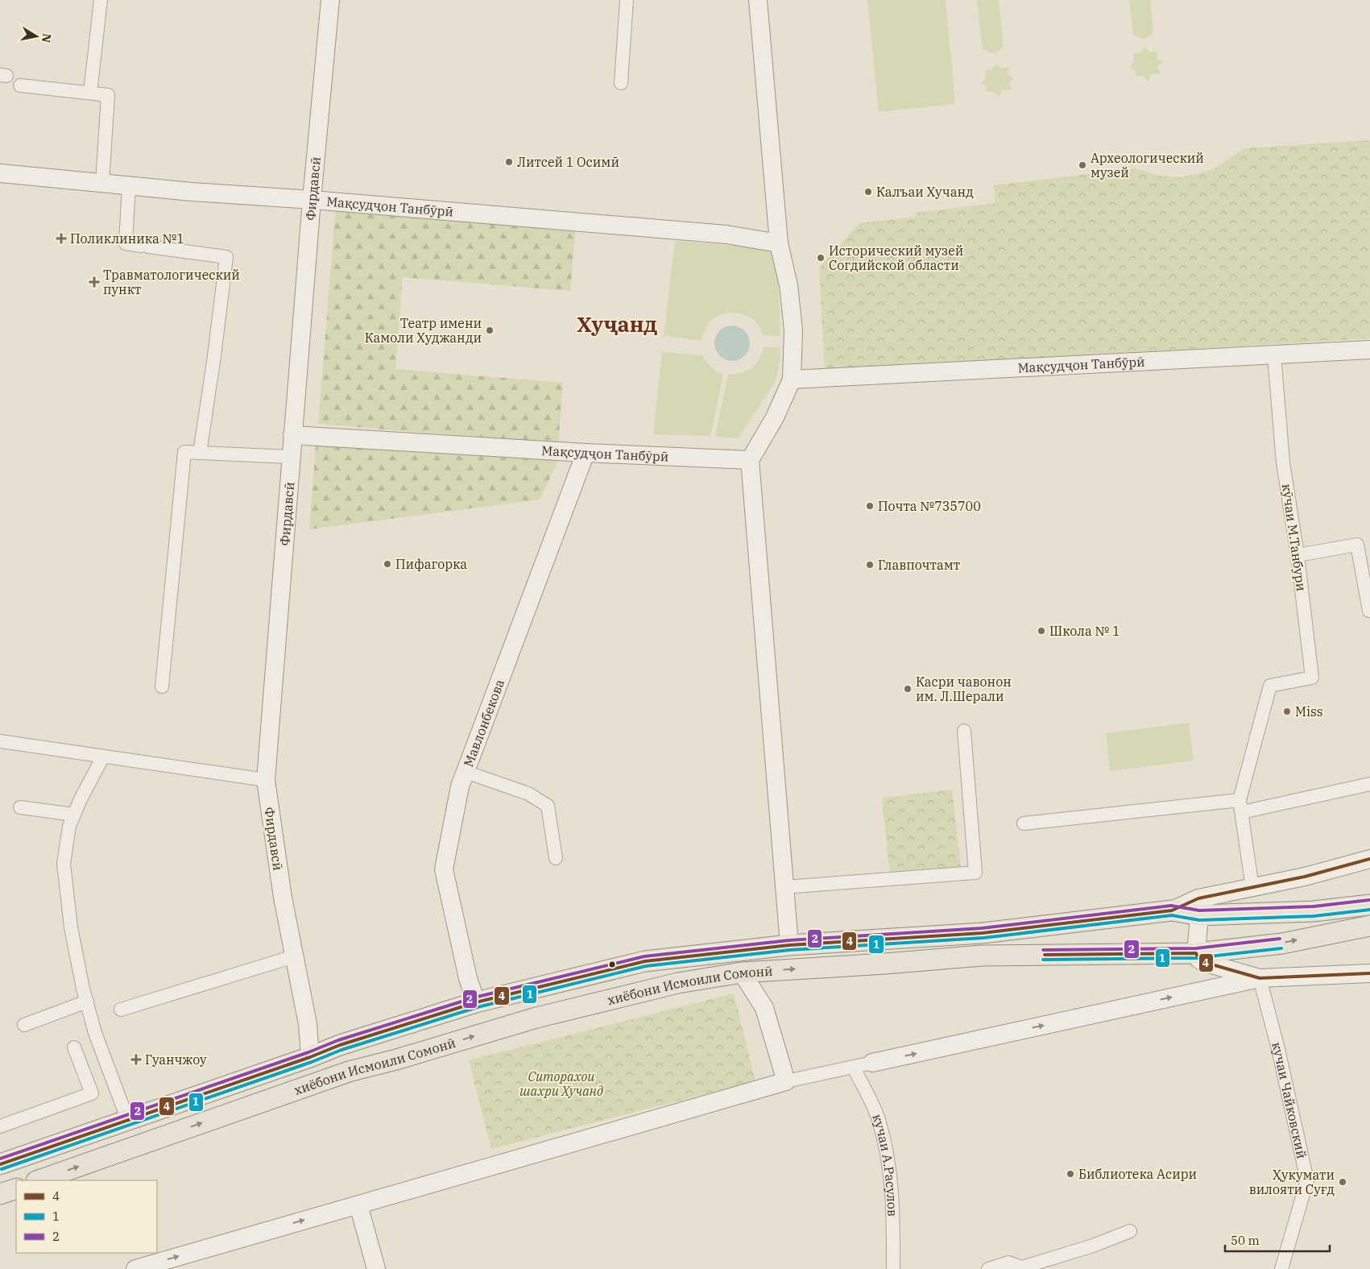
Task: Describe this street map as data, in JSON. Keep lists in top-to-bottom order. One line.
{"streets":{"main road":["хиёбони Исмоили Сомонӣ"],"street":["Фирдавсӣ","Мақсудҷон Танбӯрӣ","кӯчаи М.Танбури","Мавлонбекова","кучаи Чайковский","кучаи А.Расулов"]},"crossings":[["Фирдавсӣ","Мақсудҷон Танбӯрӣ"],["Мақсудҷон Танбӯрӣ","кӯчаи М.Танбури"],["Мақсудҷон Танбӯрӣ","Мавлонбекова"]],"districts":["Хуҷанд"],"parks":["Ситорахои шахри Хучанд"],"places":{"other":["Литсей 1 Осимӣ","Археологический музей","Калъаи Хучанд","Исторический музей Согдийской области","Театр имени Камоли Худжанди","Почта №735700","Пифагорка","Главпочтамт","Школа № 1","Касри чавонон им. Л.Шерали","Miss","Библиотека Асири","Ҳукумати вилояти Суғд"],"health":["Поликлиника №1","Травматологический пункт","Гуанчжоу"]},"lines":["transit line 4","transit line 2","transit line 1"],"legend":["4","1","2"],"scale_bar":"50 m","north":"right"}
